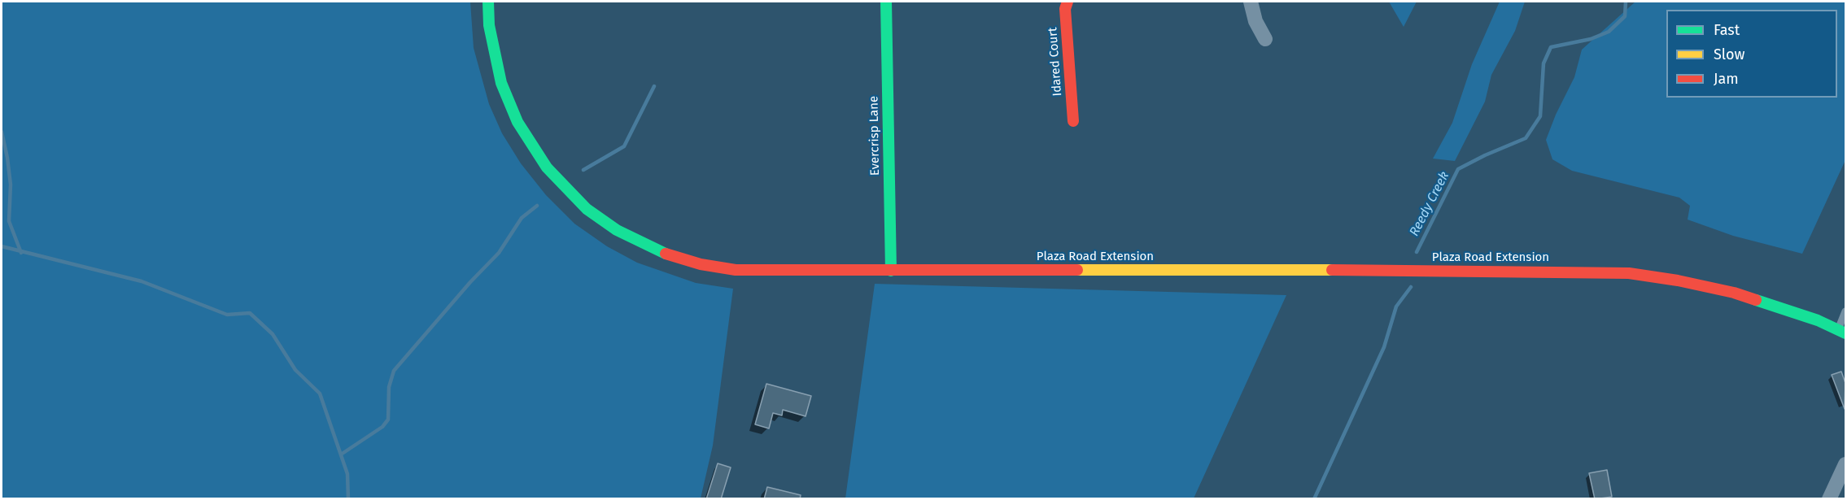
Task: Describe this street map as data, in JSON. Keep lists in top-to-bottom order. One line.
{"streets":{"street":["Idared Court","Evercrisp Lane","Plaza Road Extension"]},"crossings":[["Evercrisp Lane","Plaza Road Extension"]],"water":["Reedy Creek"],"legend":["Fast","Slow","Jam"]}
